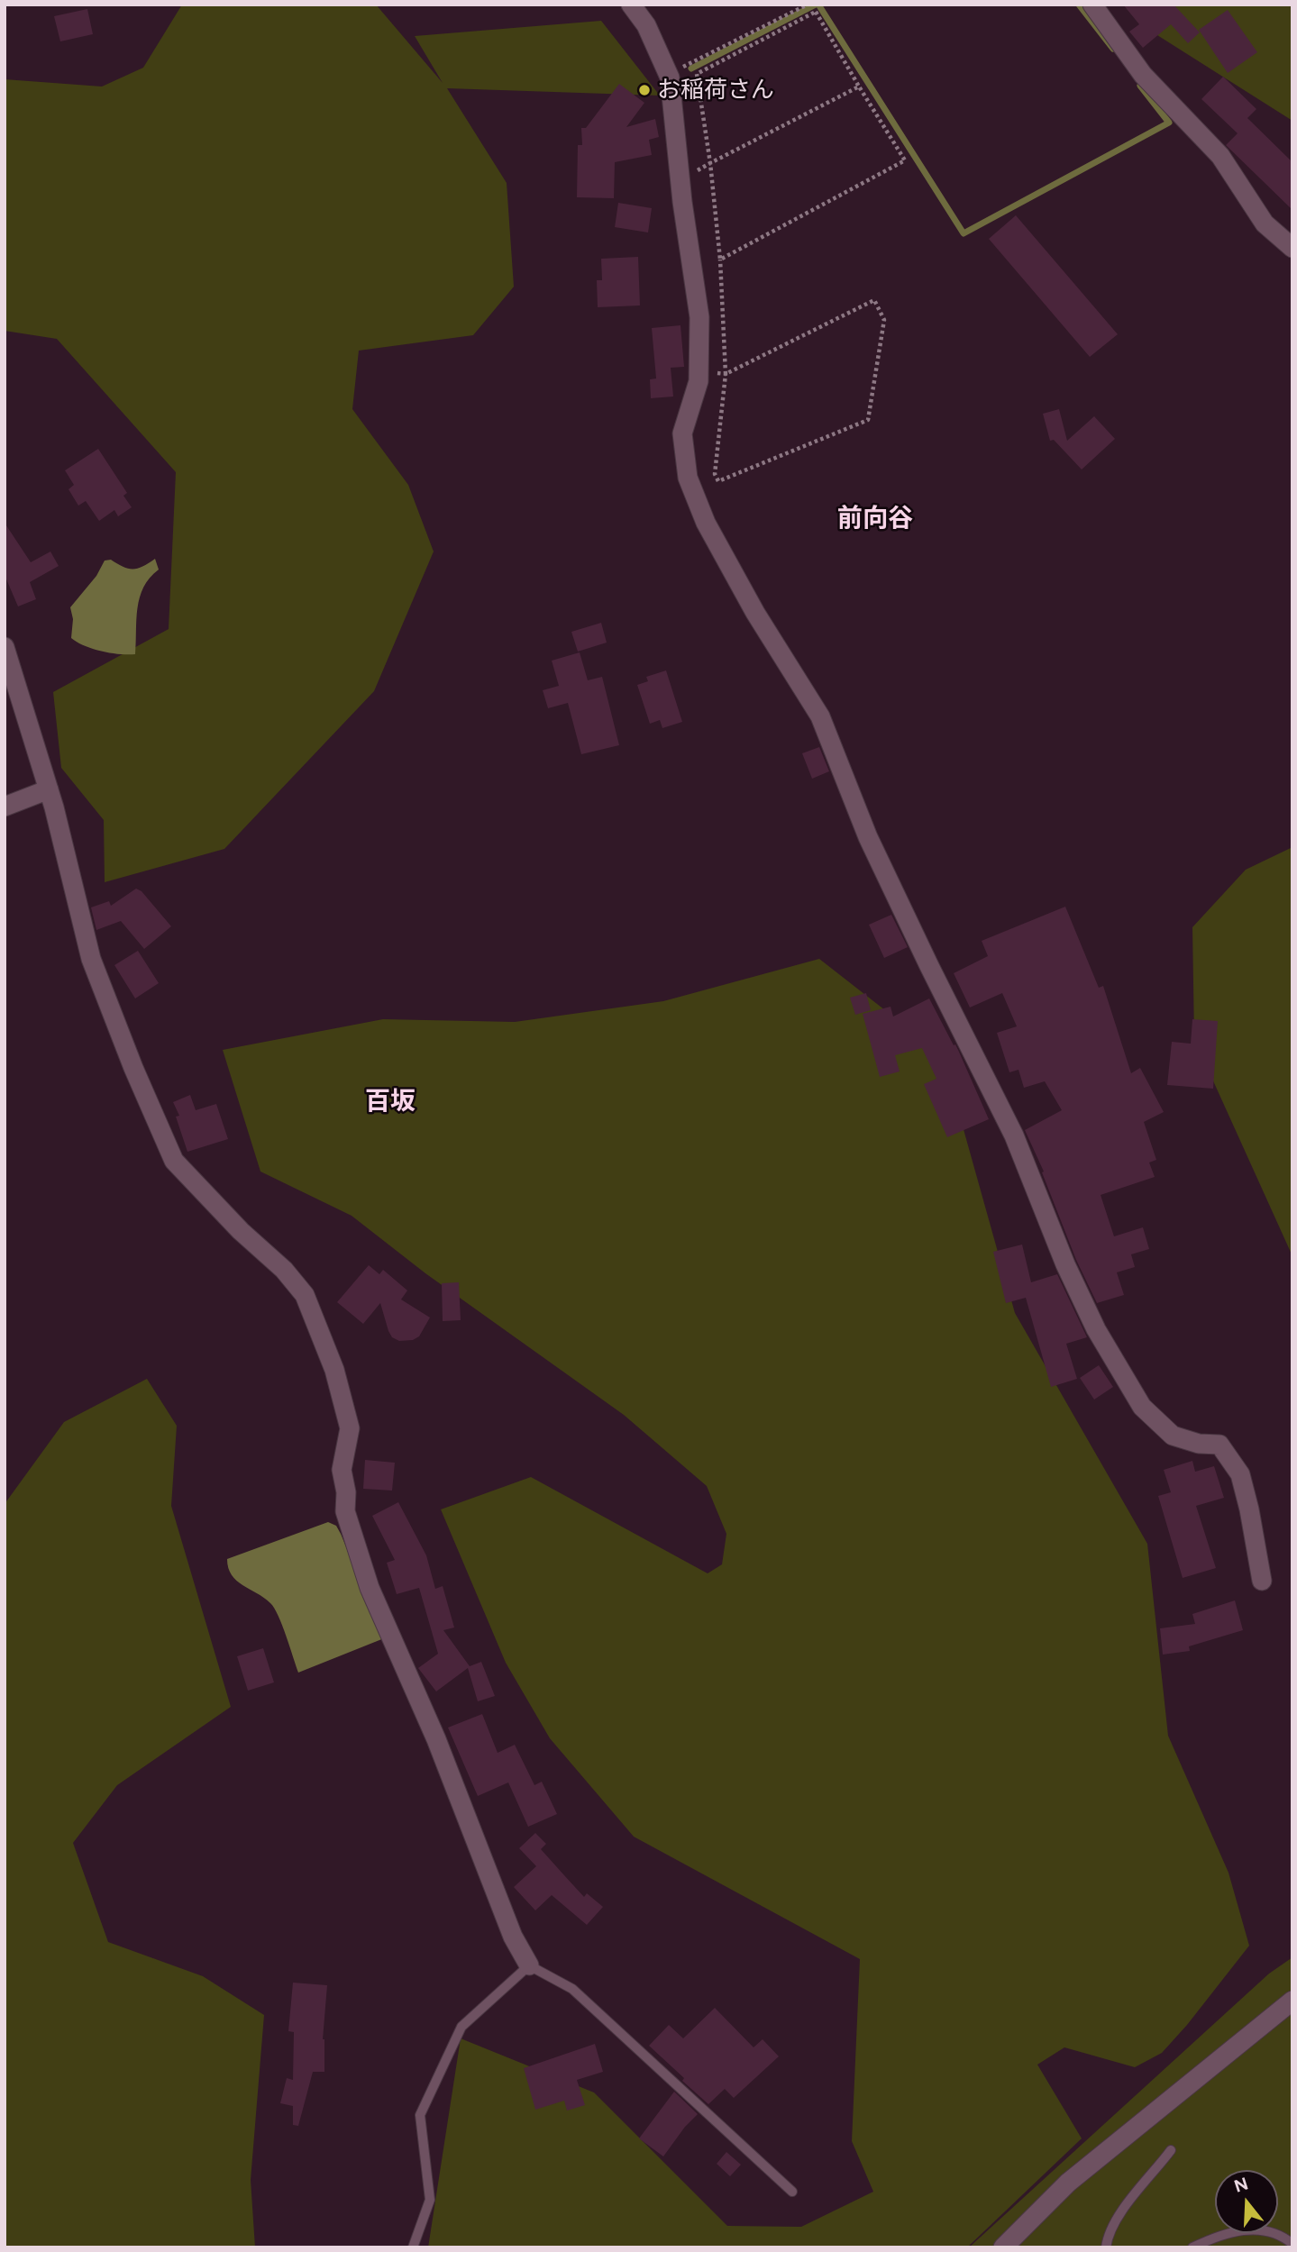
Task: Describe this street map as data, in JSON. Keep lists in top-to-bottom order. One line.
{"districts":["前向谷","百坂"],"places":["お稲荷さん"],"north":"top"}
